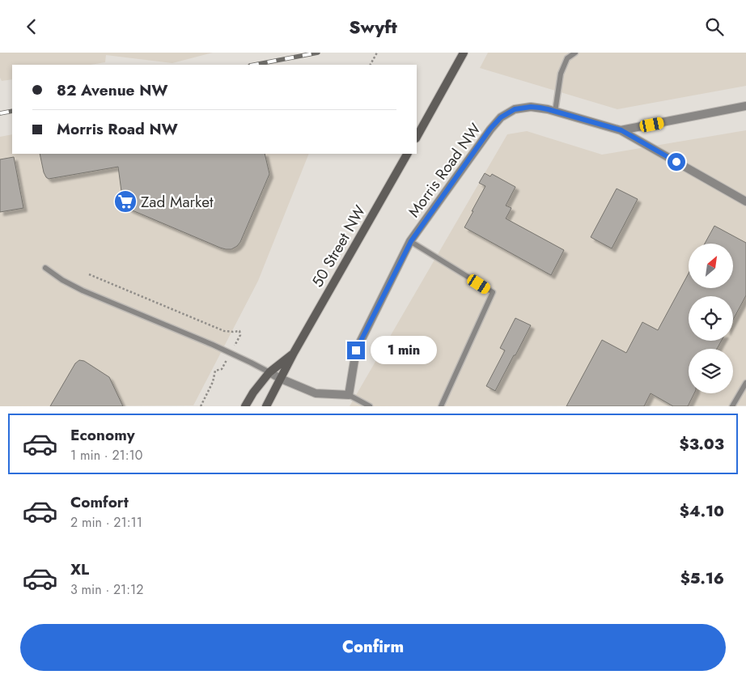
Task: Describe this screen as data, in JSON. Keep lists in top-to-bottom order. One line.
{"streets":{"main road":["50 Street NW"],"street":["Morris Road NW"]},"places":{"supermarket":["Zad Market"]},"north":"top right","page":{"header":"Swyft","banner":["82 Avenue NW","Morris Road NW"],"bubble":"1 min","list":[{"name":"Economy","note":"1 min · 21:10","value":"$3.03"},{"name":"Comfort","note":"2 min · 21:11","value":"$4.10"},{"name":"XL","note":"3 min · 21:12","value":"$5.16"}],"buttons":"Confirm"}}
